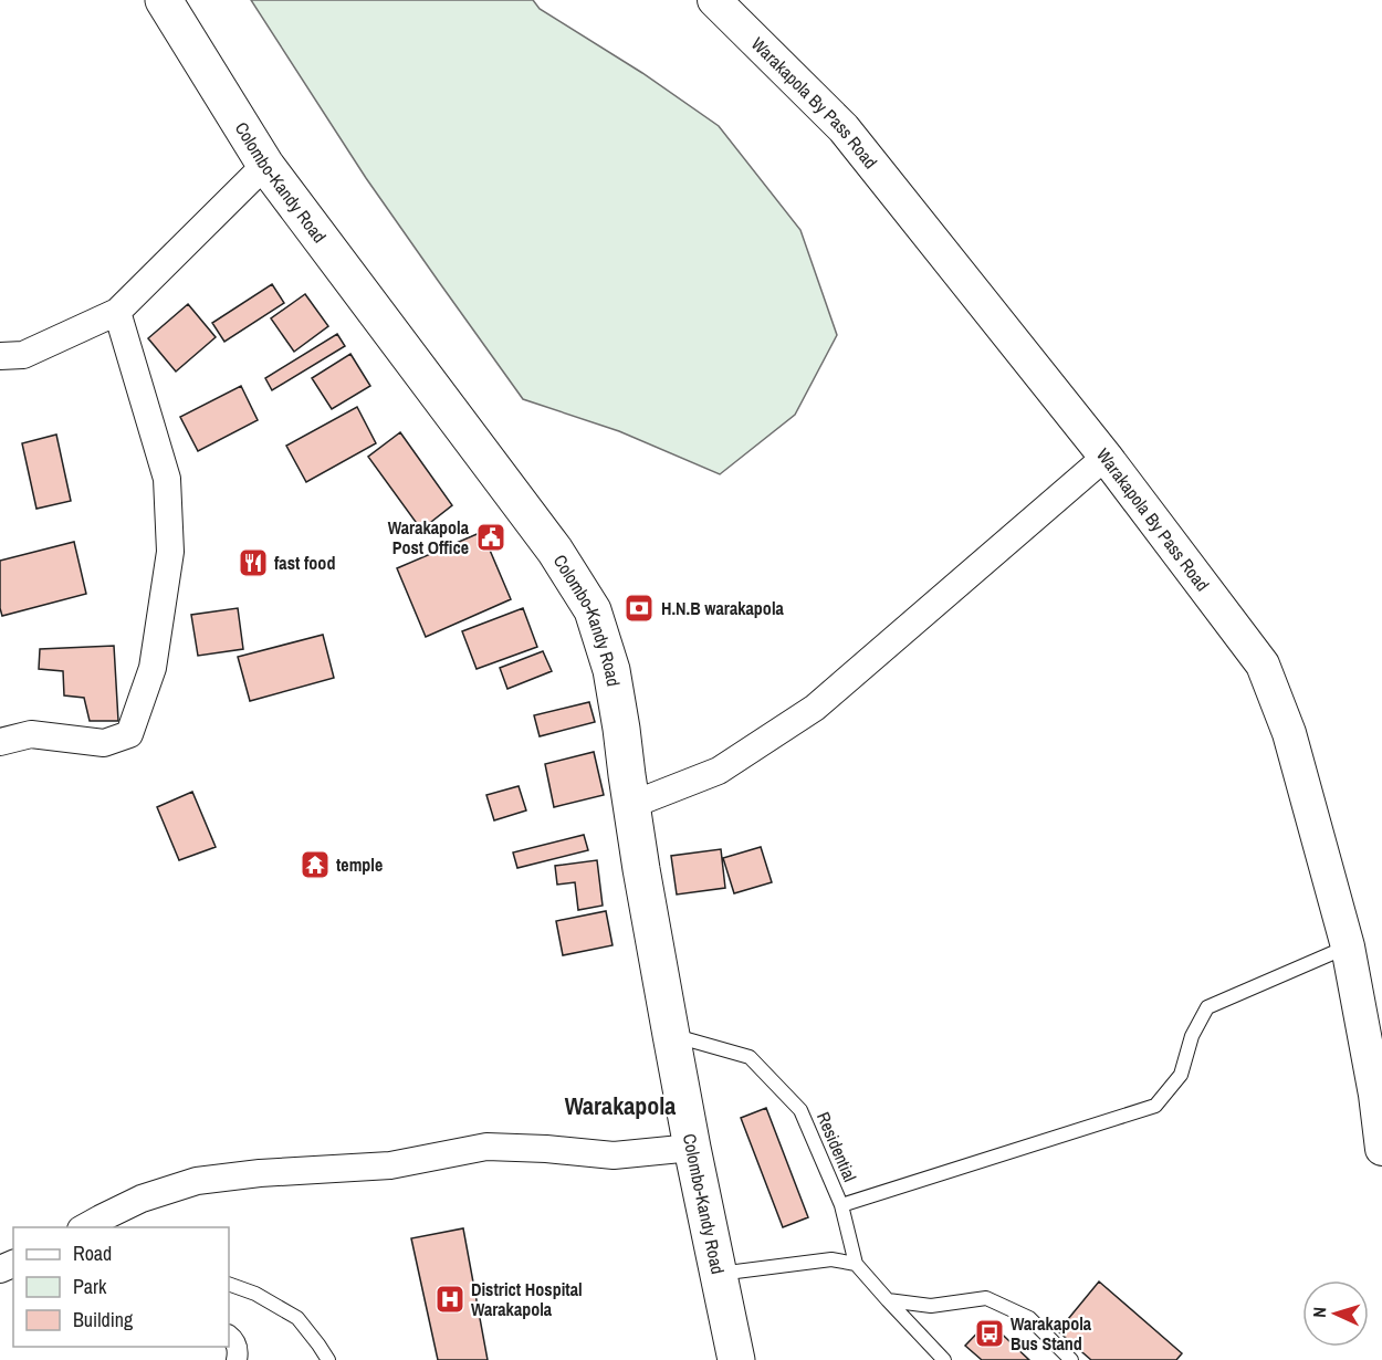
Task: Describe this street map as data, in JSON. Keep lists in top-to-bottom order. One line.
{"streets":{"highway":["Colombo-Kandy Road"],"street":["Warakapola By Pass Road"],"lane":["Residential"]},"crossings":[["Colombo-Kandy Road","Residential"]],"districts":["Warakapola"],"places":{"public building":["Warakapola Post Office"],"restaurant":["fast food"],"bank":["H.N.B warakapola"],"temple":["temple"],"hospital":["District Hospital Warakapola"],"bus stop":["Warakapola Bus Stand"]},"legend":["Road","Park","Building"],"north":"left"}
